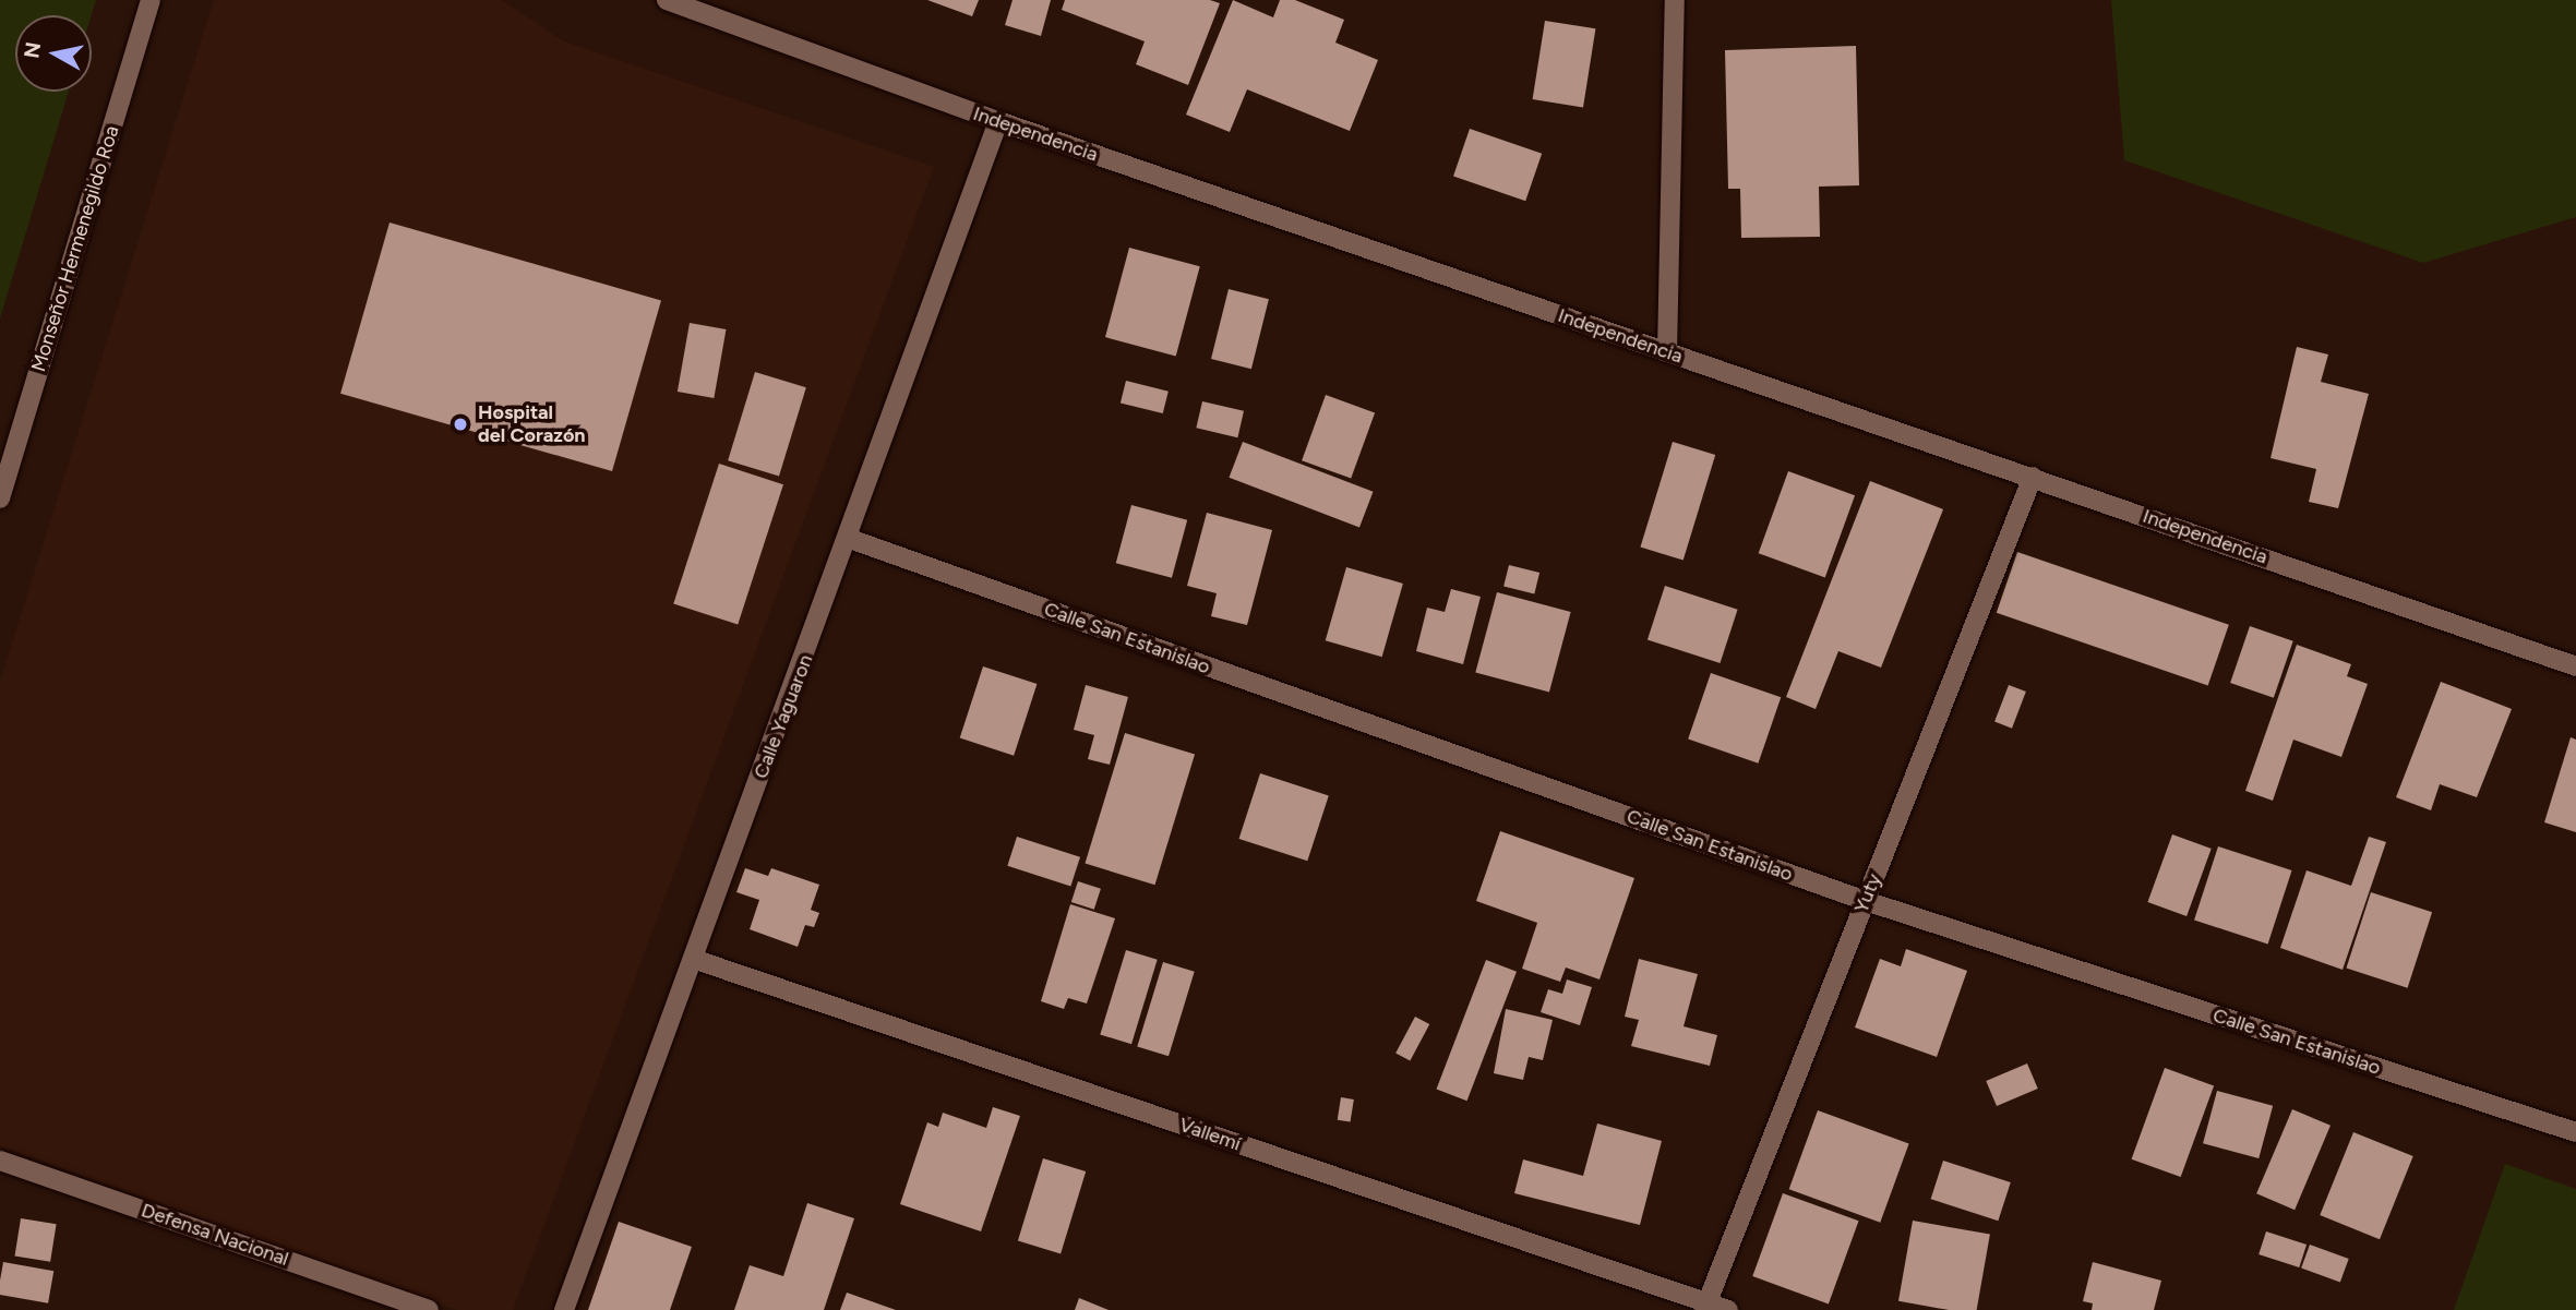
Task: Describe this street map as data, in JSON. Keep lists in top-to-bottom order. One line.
{"streets":{"street":["Independencia","Monseñor Hermenegildo Roa","Calle San Estanislao","Calle Yaguaron","Yuty","Vallemí","Defensa Nacional"]},"crossings":[["Independencia","Calle Yaguaron"],["Independencia","Yuty"],["Calle San Estanislao","Calle Yaguaron"],["Calle San Estanislao","Yuty"],["Calle Yaguaron","Vallemí"],["Yuty","Vallemí"]],"places":["Hospital del Corazón"],"north":"left"}
